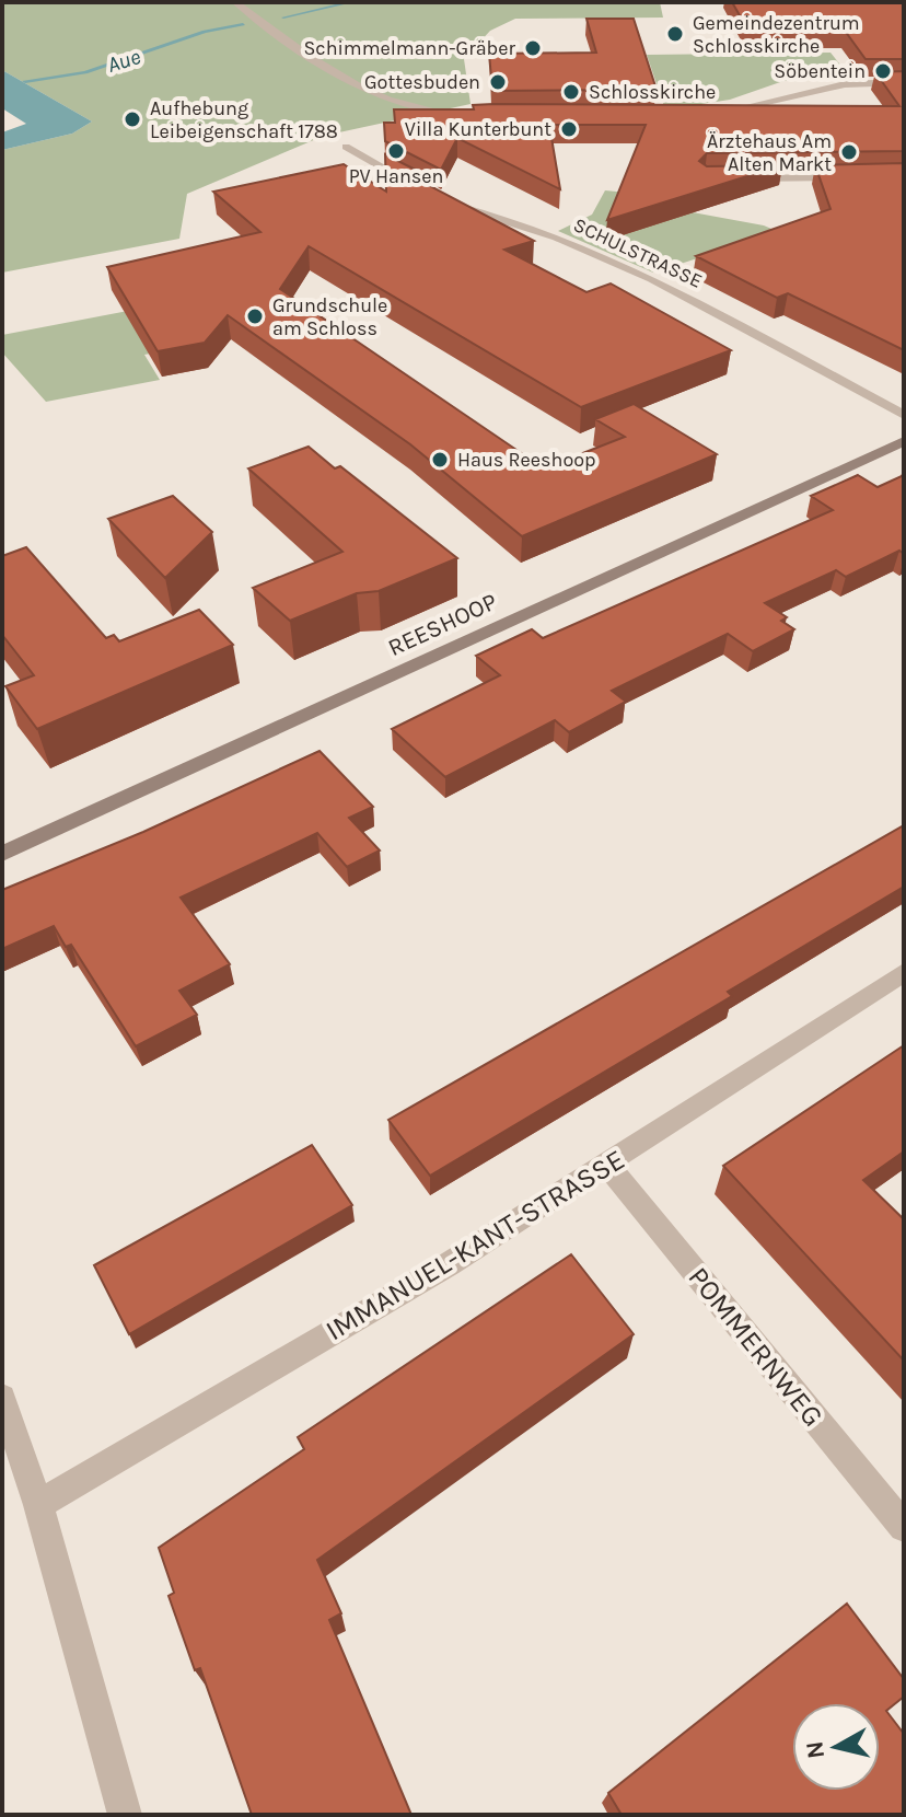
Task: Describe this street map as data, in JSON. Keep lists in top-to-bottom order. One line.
{"streets":{"street":["SCHULSTRASSE","REESHOOP","IMMANUEL-KANT-STRASSE","POMMERNWEG"]},"crossings":[["IMMANUEL-KANT-STRASSE","POMMERNWEG"]],"water":["Aue"],"places":["Gemeindezentrum Schlosskirche","Schimmelmann-Gräber","Söbentein","Gottesbuden","Schlosskirche","Aufhebung Leibeigenschaft 1788","Villa Kunterbunt","PV Hansen","Ärztehaus Am Alten Markt","Grundschule am Schloss","Haus Reeshoop"],"north":"left"}
